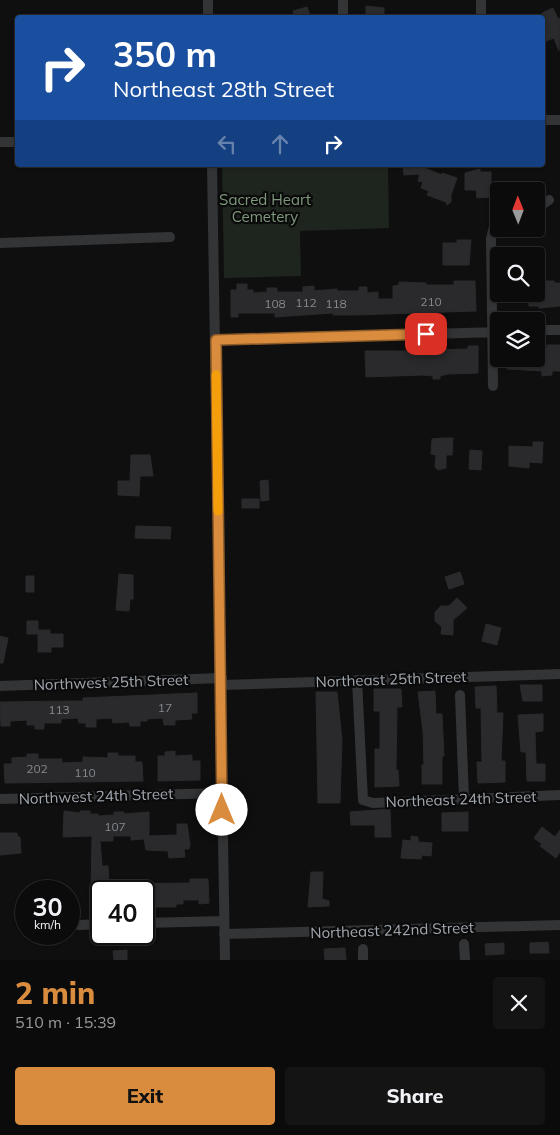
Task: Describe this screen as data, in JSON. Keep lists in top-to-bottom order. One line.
{"streets":{"street":["Northeast 25th Street","Northwest 25th Street","Northwest 24th Street","Northeast 24th Street","Northeast 242nd Street"]},"crossings":[["Northeast 25th Street","Northwest 25th Street"],["Northeast 25th Street","Northeast 24th Street"]],"parks":["Sacred Heart Cemetery"],"house_numbers":["210","112","108","118","17","113","202","110","107"],"north":"top","page":{"turn":["350 m","Northeast 28th Street"],"speed":"30 km/h","limit":"40","heading":["2 min","510 m · 15:39"],"buttons":["Exit","Share"]}}
